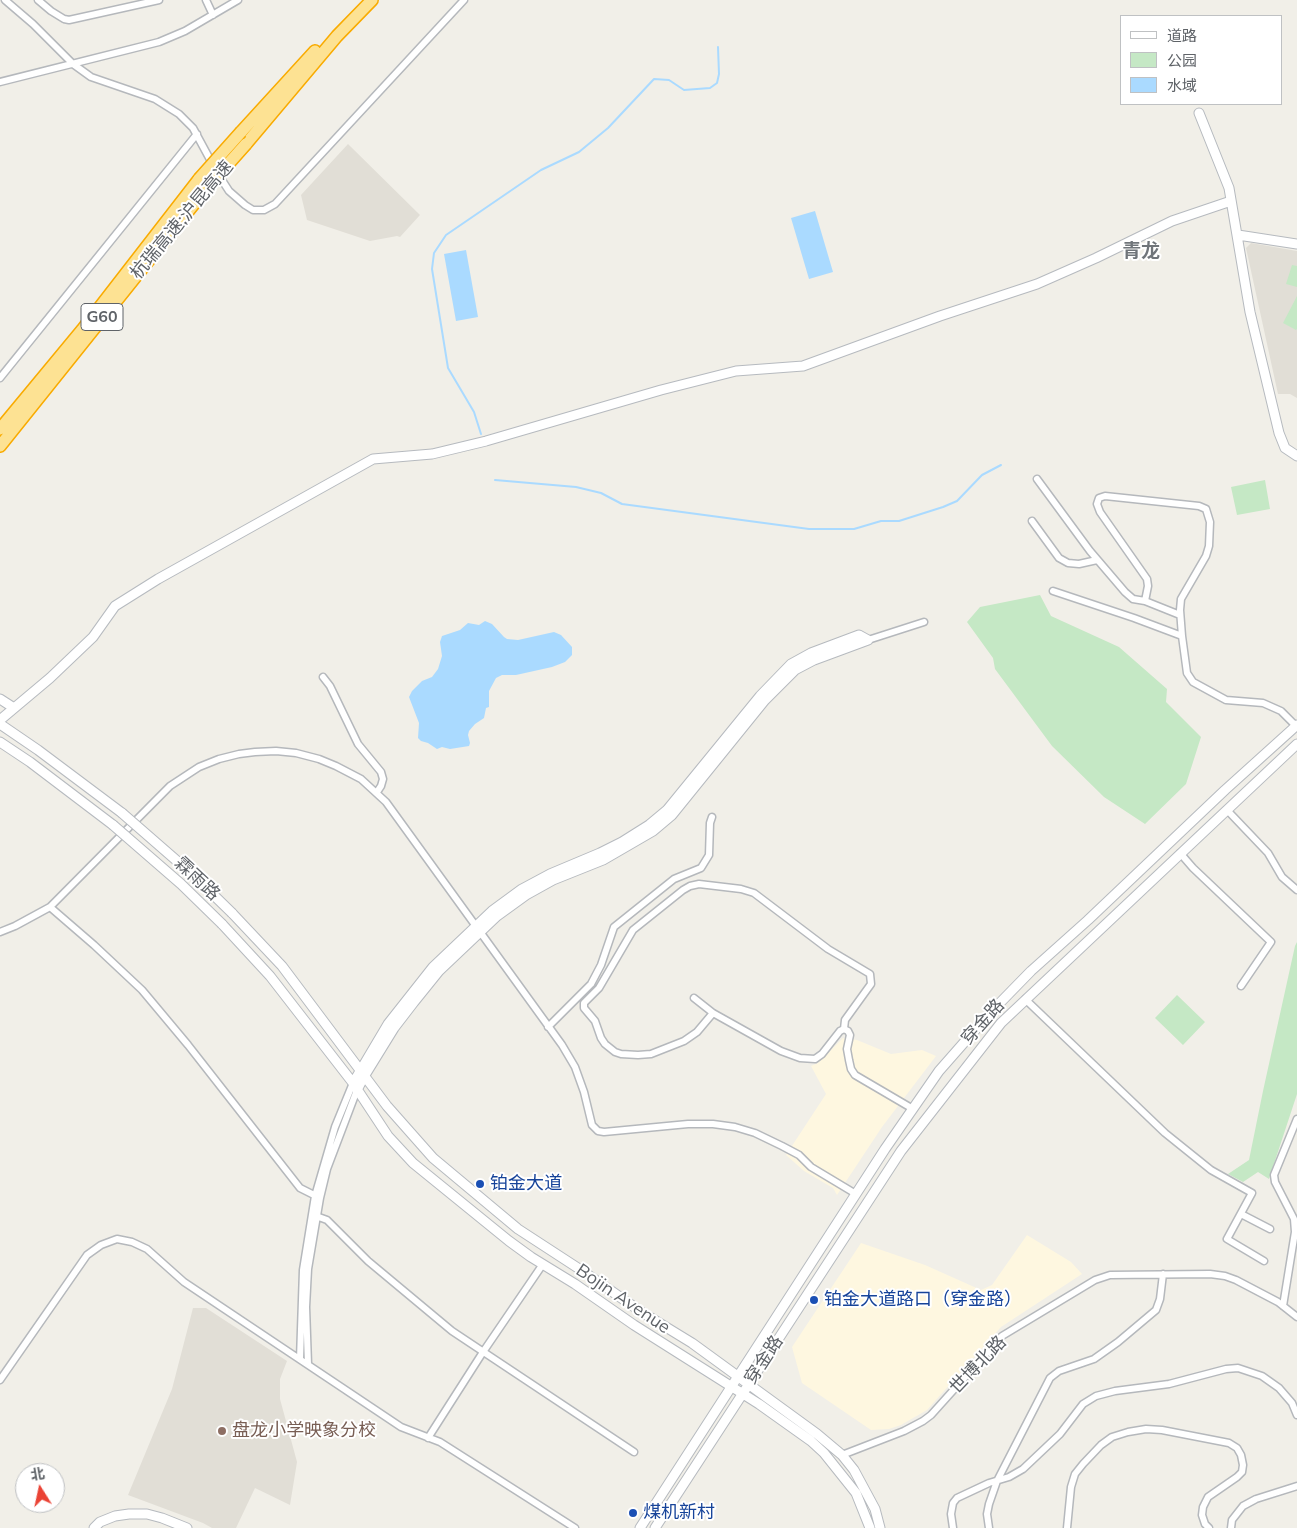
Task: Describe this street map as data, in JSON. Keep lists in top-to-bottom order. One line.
{"streets":{"highway":["杭瑞高速;沪昆高速","G60"],"main road":["霖雨路","穿金路","Bojin Avenue"],"street":["世博北路"]},"crossings":[["霖雨路","Bojin Avenue"],["穿金路","Bojin Avenue"],["Bojin Avenue","世博北路"]],"districts":["青龙"],"places":["铂金大道","铂金大道路口（穿金路）","盘龙小学映象分校","煤机新村"],"legend":["道路","公园","水域"],"north":"top"}
